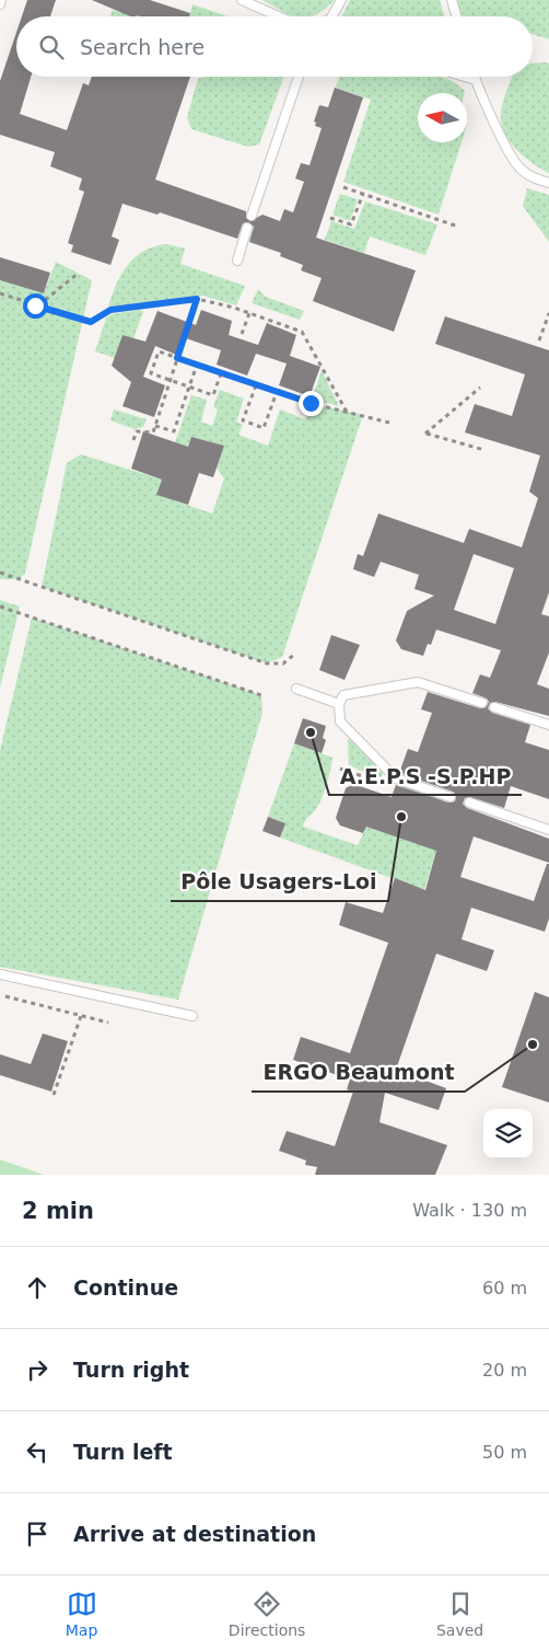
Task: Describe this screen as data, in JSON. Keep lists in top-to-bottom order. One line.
{"places":["A.E.P.S -S.P.HP","Pôle Usagers-Loi","ERGO Beaumont"],"north":"left","page":{"search":"Search here","heading":["2 min","Walk · 130 m"],"list":[["Continue","60 m"],["Turn right","20 m"],["Turn left","50 m"],"Arrive at destination"],"nav":["Map","Directions","Saved"]}}
